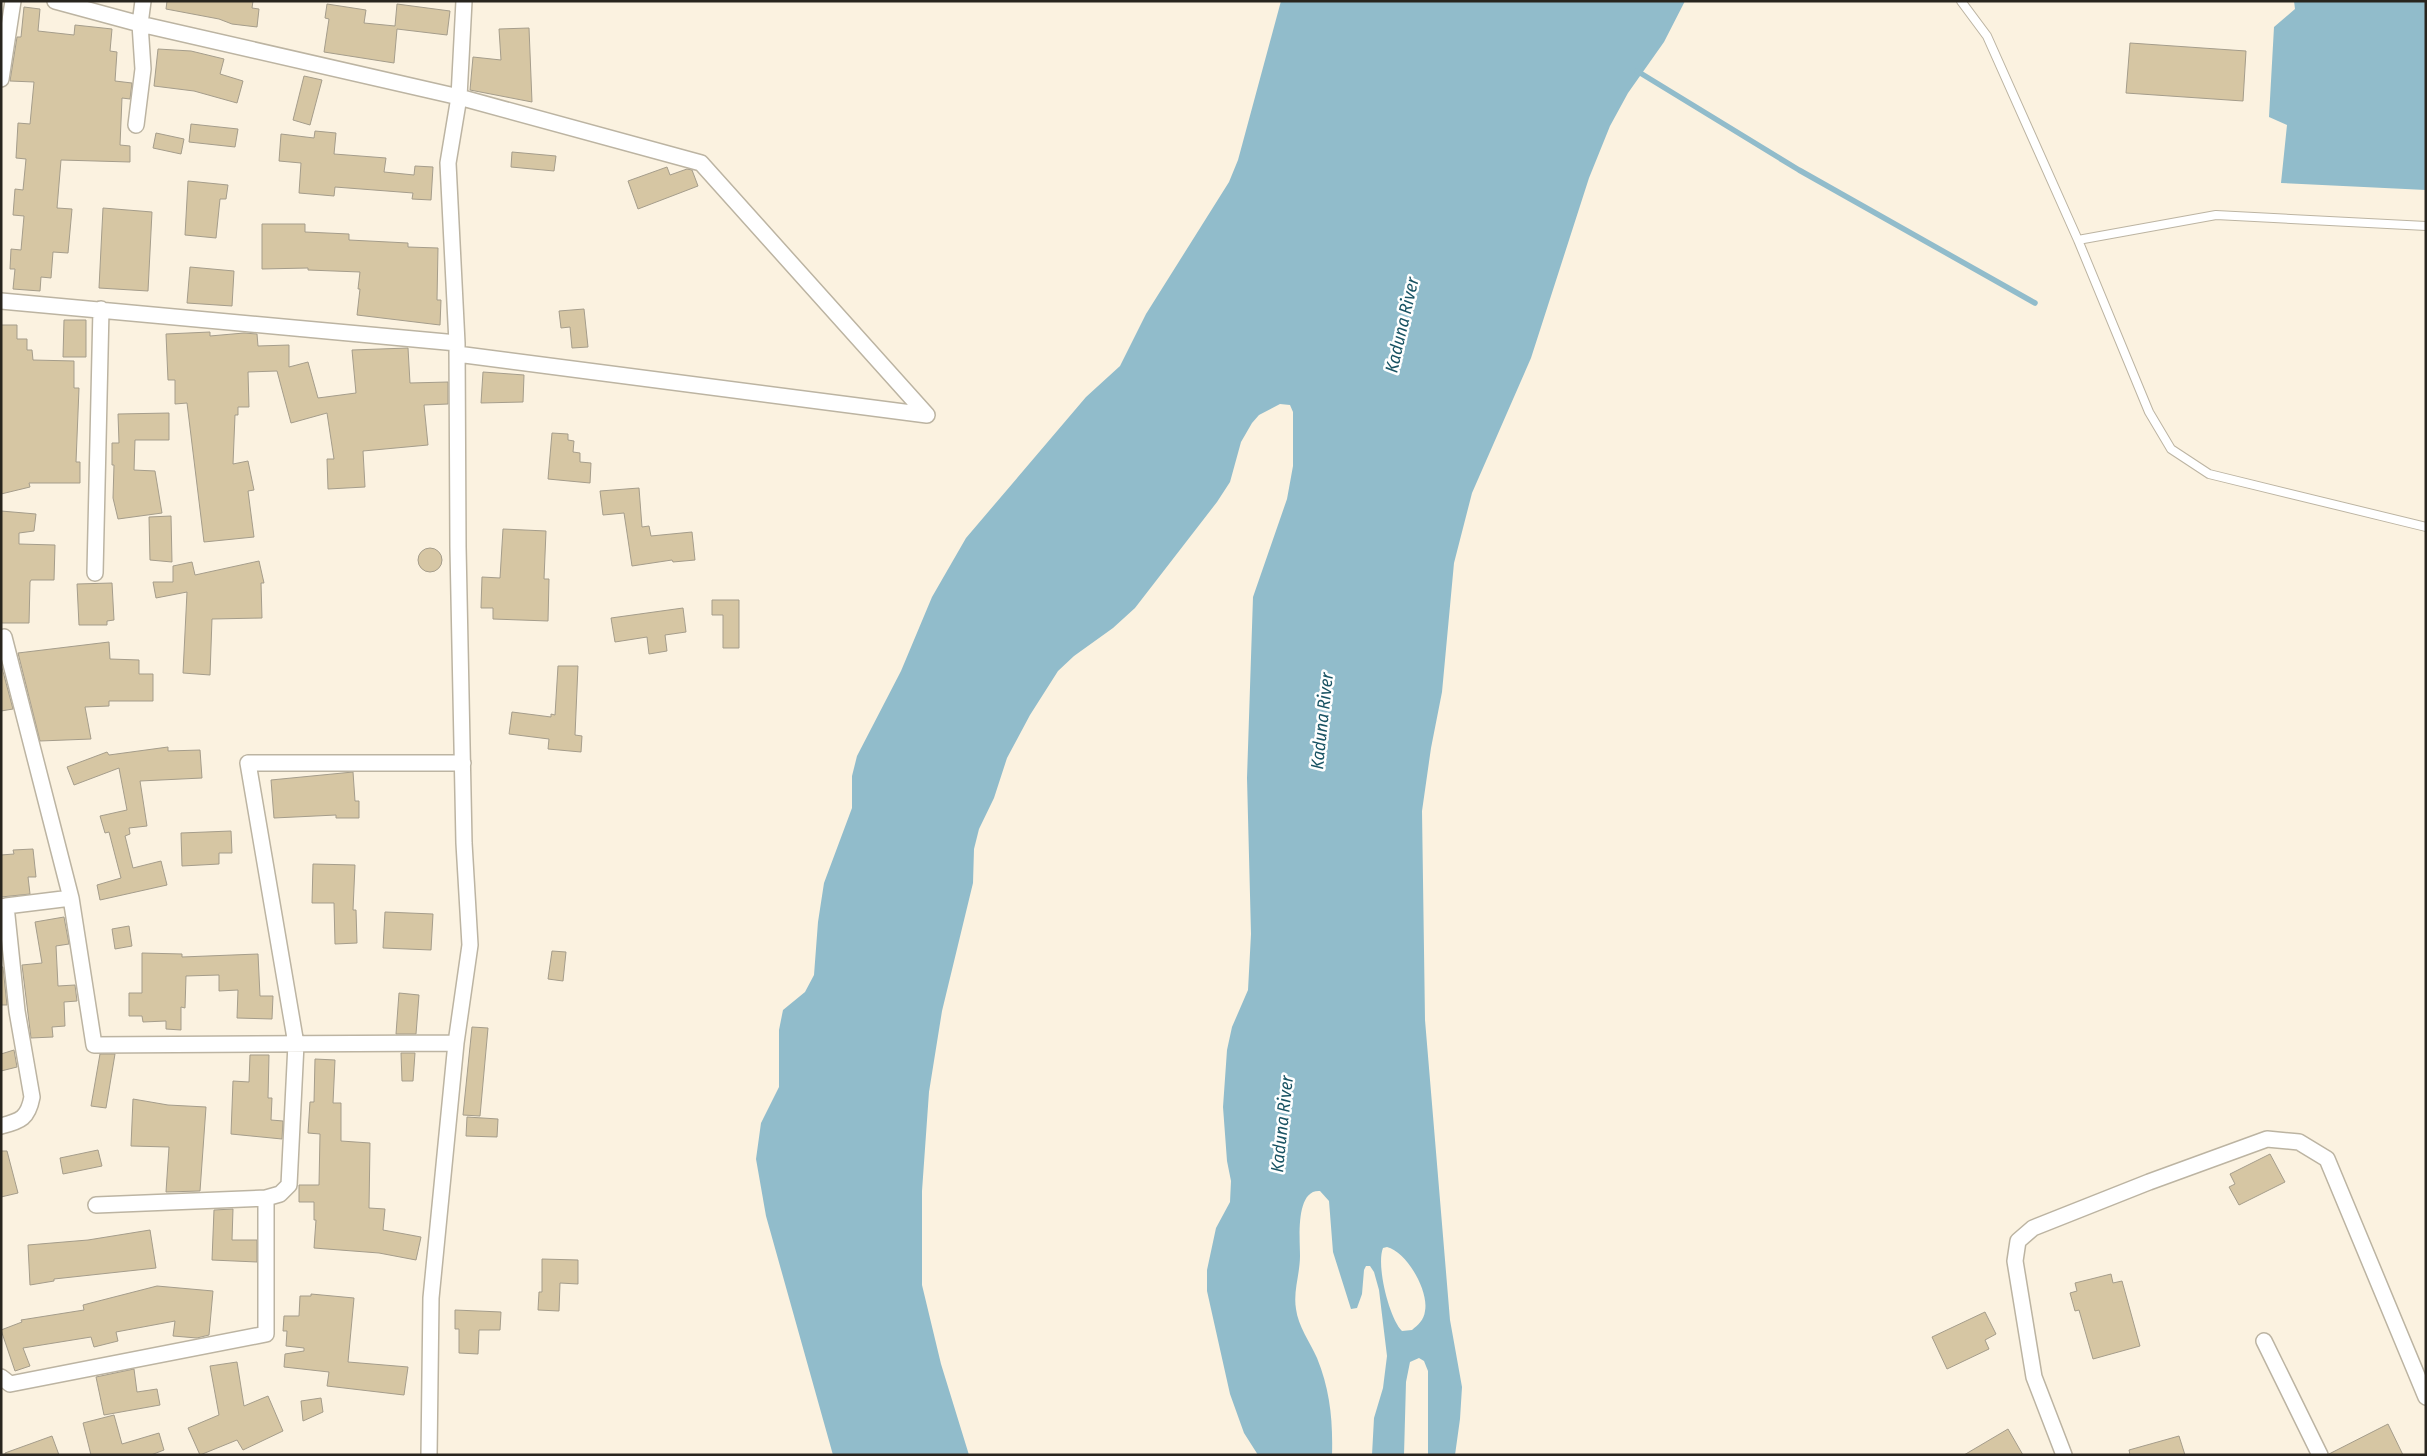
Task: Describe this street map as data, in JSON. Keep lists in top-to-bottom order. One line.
{"water":["Kaduna River"]}
